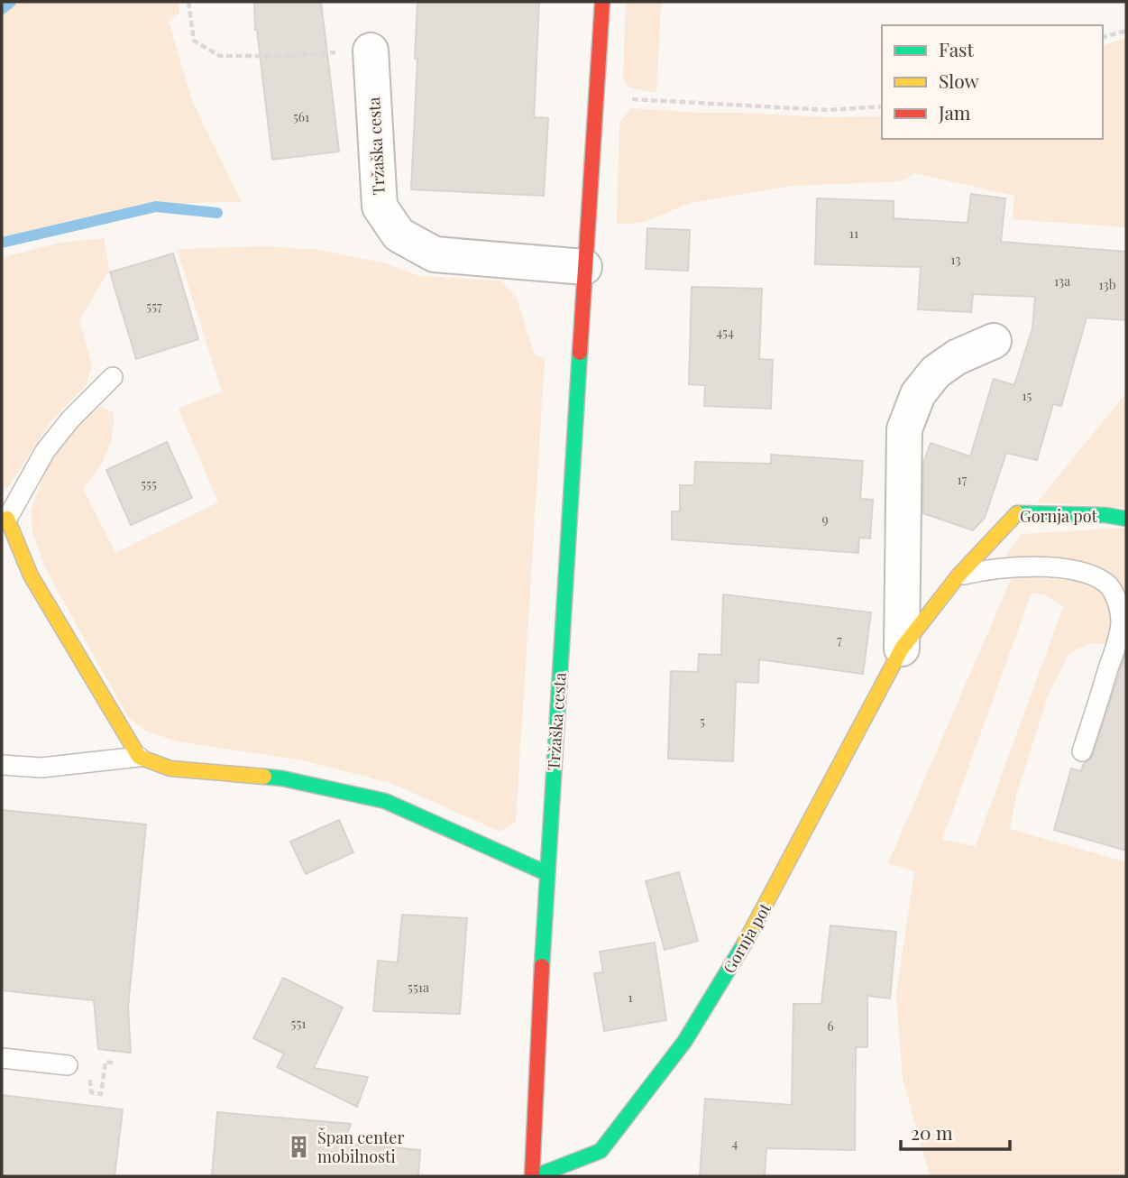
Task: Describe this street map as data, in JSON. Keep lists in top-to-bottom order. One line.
{"streets":{"street":["Tržaška cesta","Gornja pot"]},"crossings":[["Tržaška cesta","Gornja pot"]],"places":{"building":["Špan center mobilnosti"]},"house_numbers":["561","11","13","13a","13b","557","454","15","17","555","9","7","5","551a","1","551","6","4"],"legend":["Fast","Slow","Jam"],"scale_bar":"20 m"}
